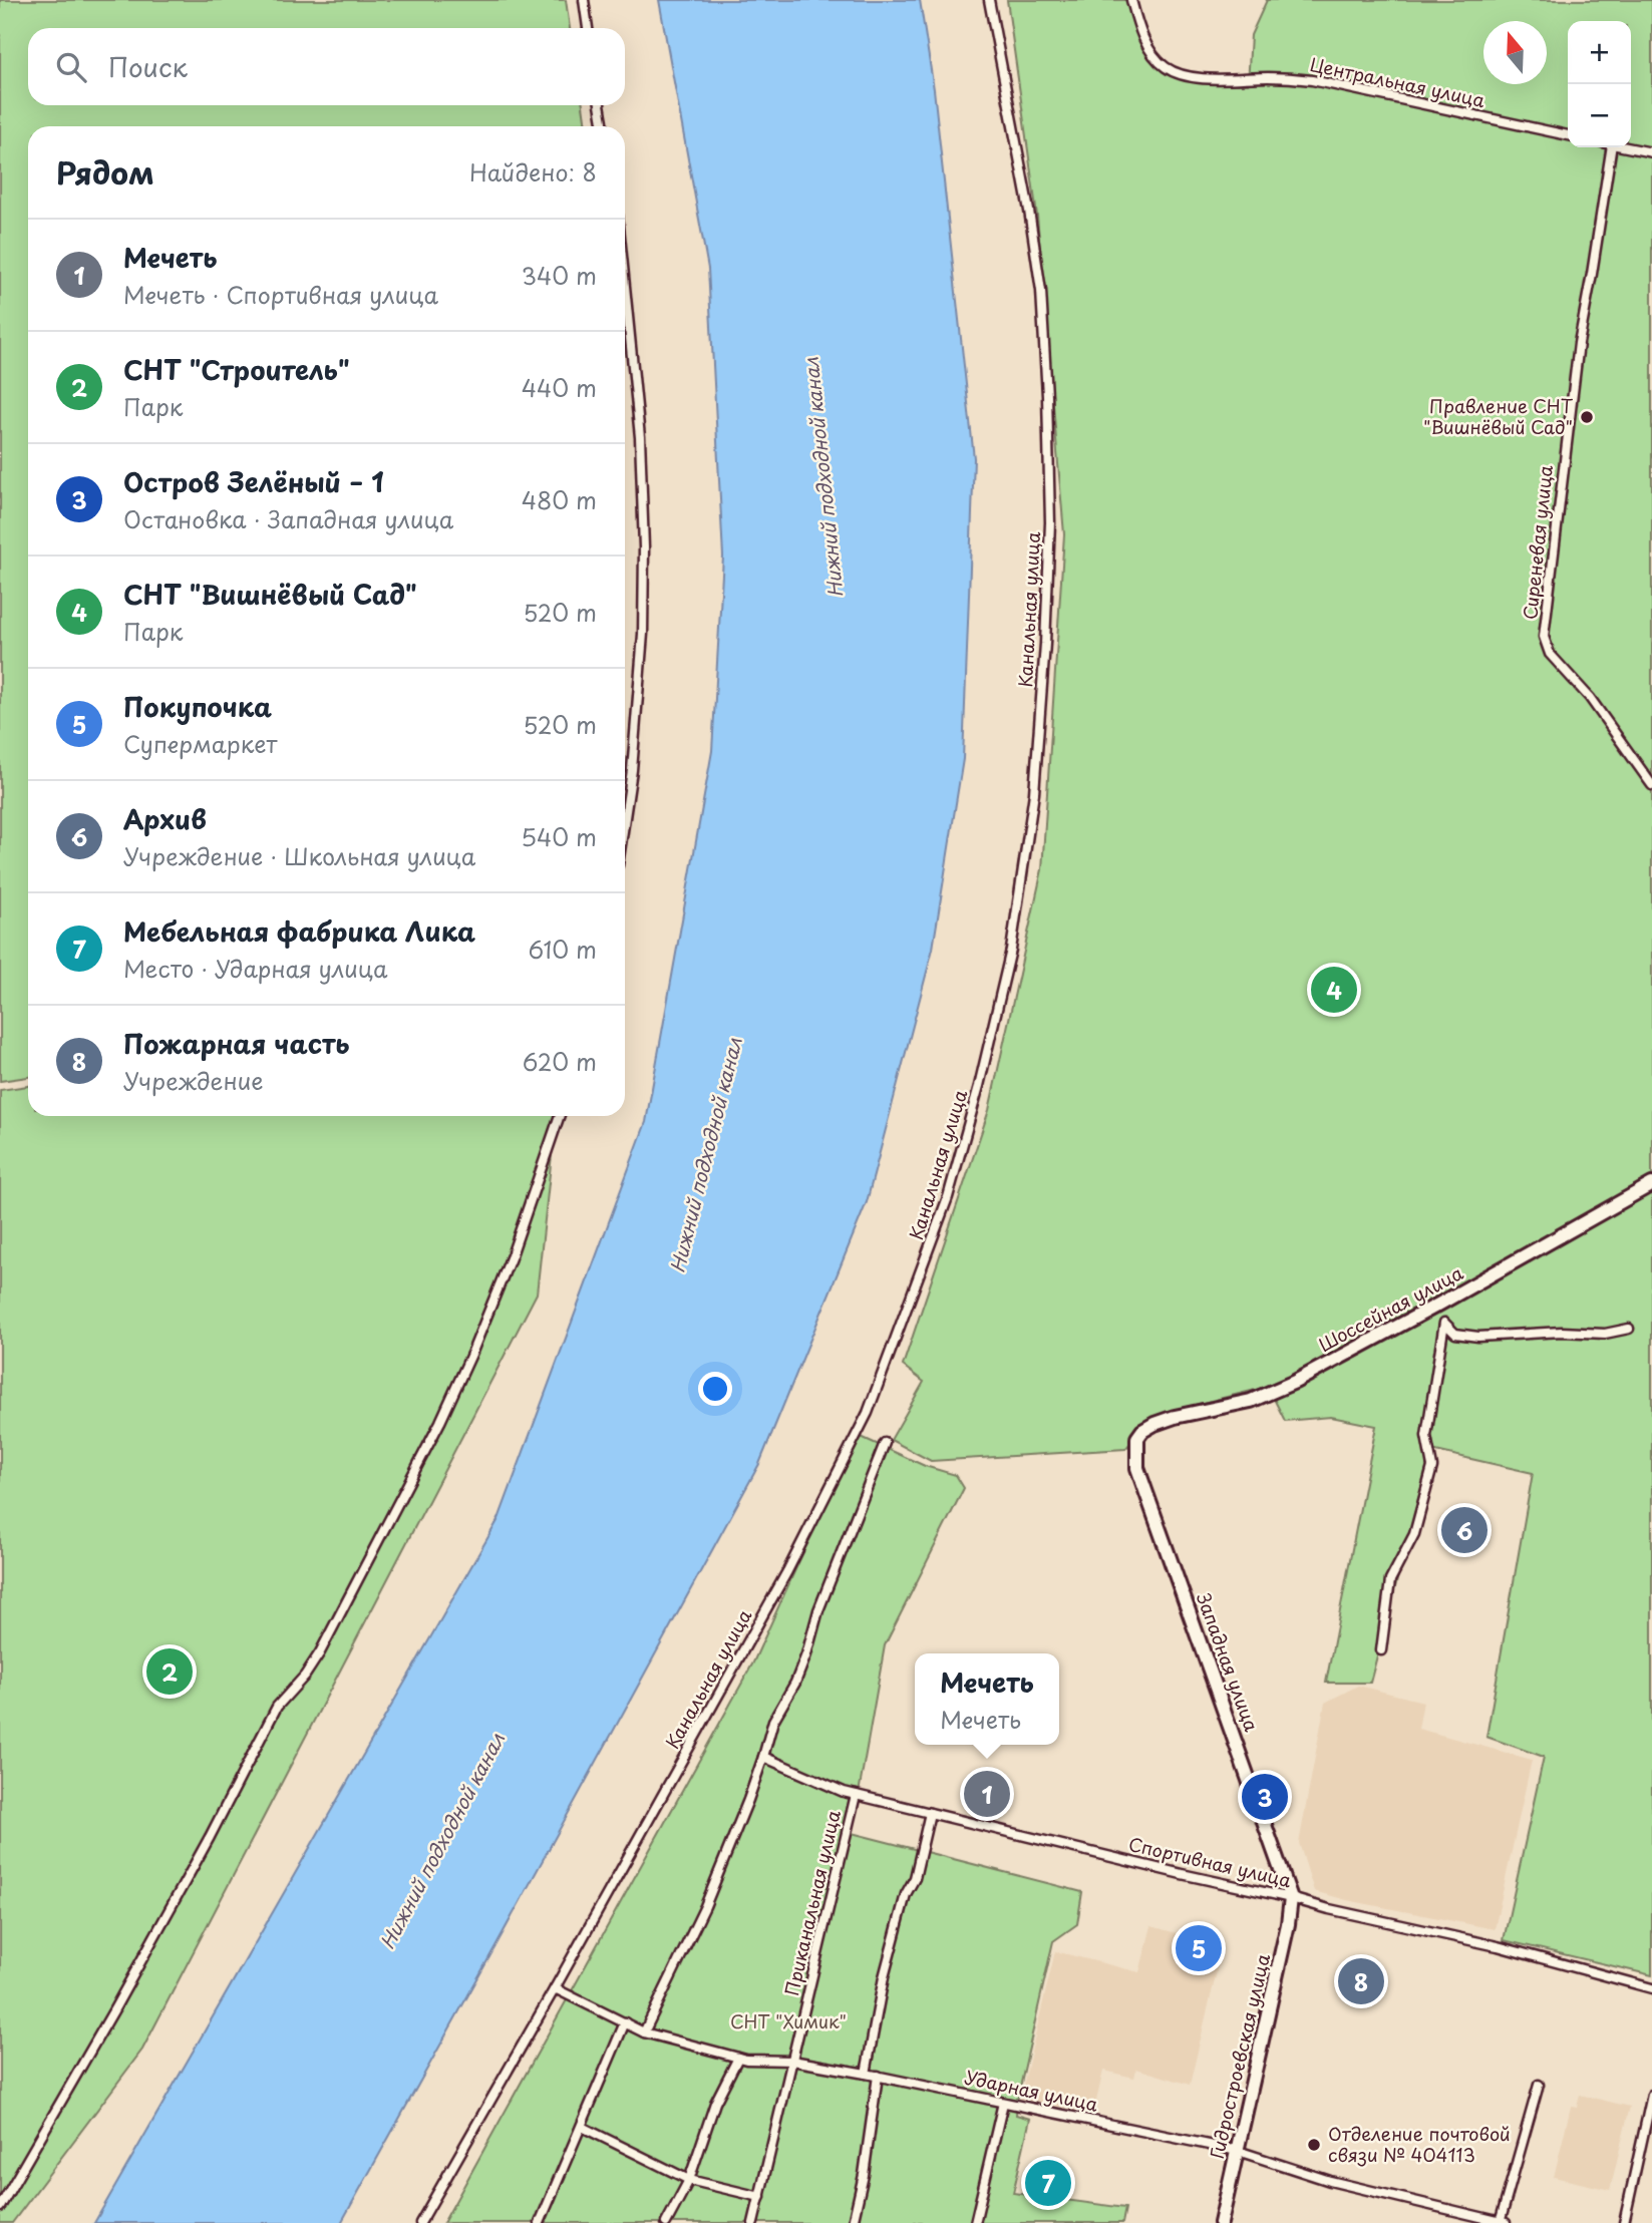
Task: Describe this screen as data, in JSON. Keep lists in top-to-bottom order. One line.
{"streets":{"street":["Центральная улица","Сиреневая улица","Канальная улица","Шоссейная улица","Западная улица","Спортивная улица","Приканальная улица","Гидростроевская улица","Ударная улица"]},"crossings":[["Канальная улица","Ударная улица"],["Шоссейная улица","Западная улица"],["Западная улица","Спортивная улица"],["Западная улица","Гидростроевская улица"],["Спортивная улица","Приканальная улица"],["Спортивная улица","Гидростроевская улица"],["Приканальная улица","Ударная улица"],["Гидростроевская улица","Ударная улица"]],"water":["Нижний подходной канал"],"parks":["СНТ \"Химик\""],"places":["Правление СНТ \"Вишнёвый Сад\"","Отделение почтовой связи № 404113"],"north":"top","page":{"map_buttons":["+","−"],"search":"Поиск","heading":["Рядом","Найдено: 8"],"list":[{"mark":"1","name":"Мечеть","note":"Мечеть · Спортивная улица","value":"340 m"},{"mark":"2","name":"СНТ \"Строитель\"","note":"Парк","value":"440 m"},{"mark":"3","name":"Остров Зелёный – 1","note":"Остановка · Западная улица","value":"480 m"},{"mark":"4","name":"СНТ \"Вишнёвый Сад\"","note":"Парк","value":"520 m"},{"mark":"5","name":"Покупочка","note":"Супермаркет","value":"520 m"},{"mark":"6","name":"Архив","note":"Учреждение · Школьная улица","value":"540 m"},{"mark":"7","name":"Мебельная фабрика Лика","note":"Место · Ударная улица","value":"610 m"},{"mark":"8","name":"Пожарная часть","note":"Учреждение","value":"620 m"}],"pins":["4","6","2","1","3","5","8","7"],"popup":["Мечеть","Мечеть"]}}
